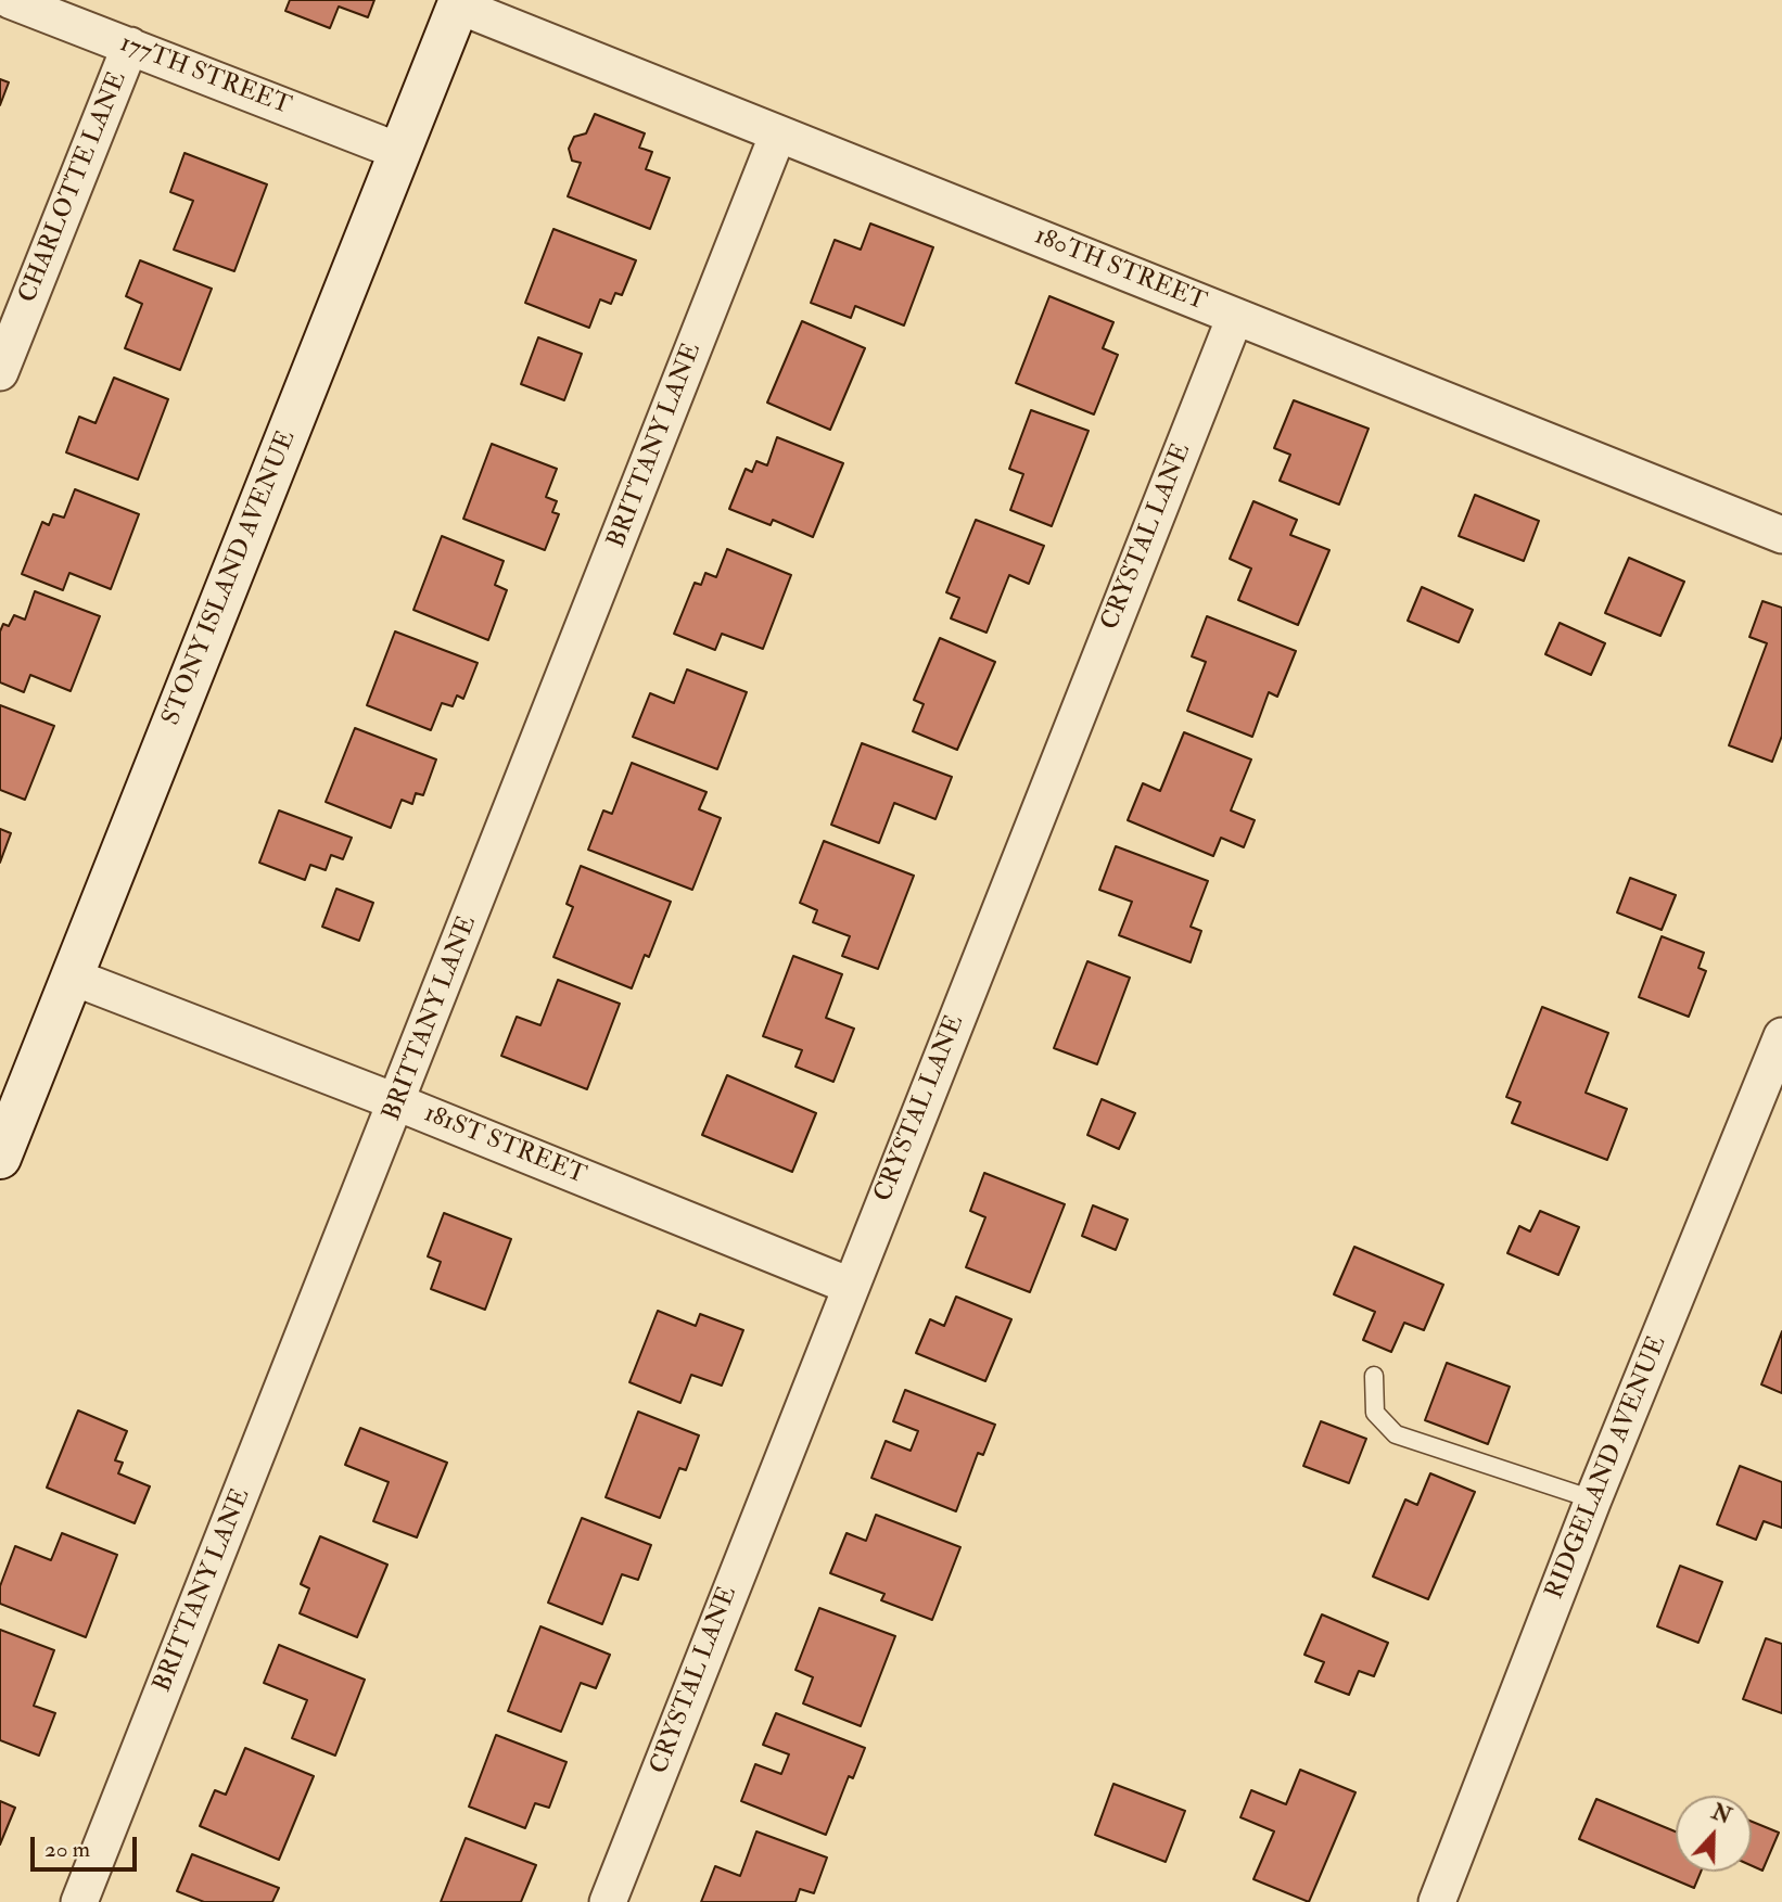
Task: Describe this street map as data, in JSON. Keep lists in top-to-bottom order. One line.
{"streets":{"street":["177TH STREET","CHARLOTTE LANE","180TH STREET","BRITTANY LANE","CRYSTAL LANE","STONY ISLAND AVENUE","181ST STREET","RIDGELAND AVENUE"]},"crossings":[["177TH STREET","CHARLOTTE LANE"],["177TH STREET","STONY ISLAND AVENUE"],["180TH STREET","BRITTANY LANE"],["180TH STREET","CRYSTAL LANE"],["180TH STREET","STONY ISLAND AVENUE"],["BRITTANY LANE","181ST STREET"],["CRYSTAL LANE","181ST STREET"],["STONY ISLAND AVENUE","181ST STREET"]],"scale_bar":"20 m","north":"top"}
